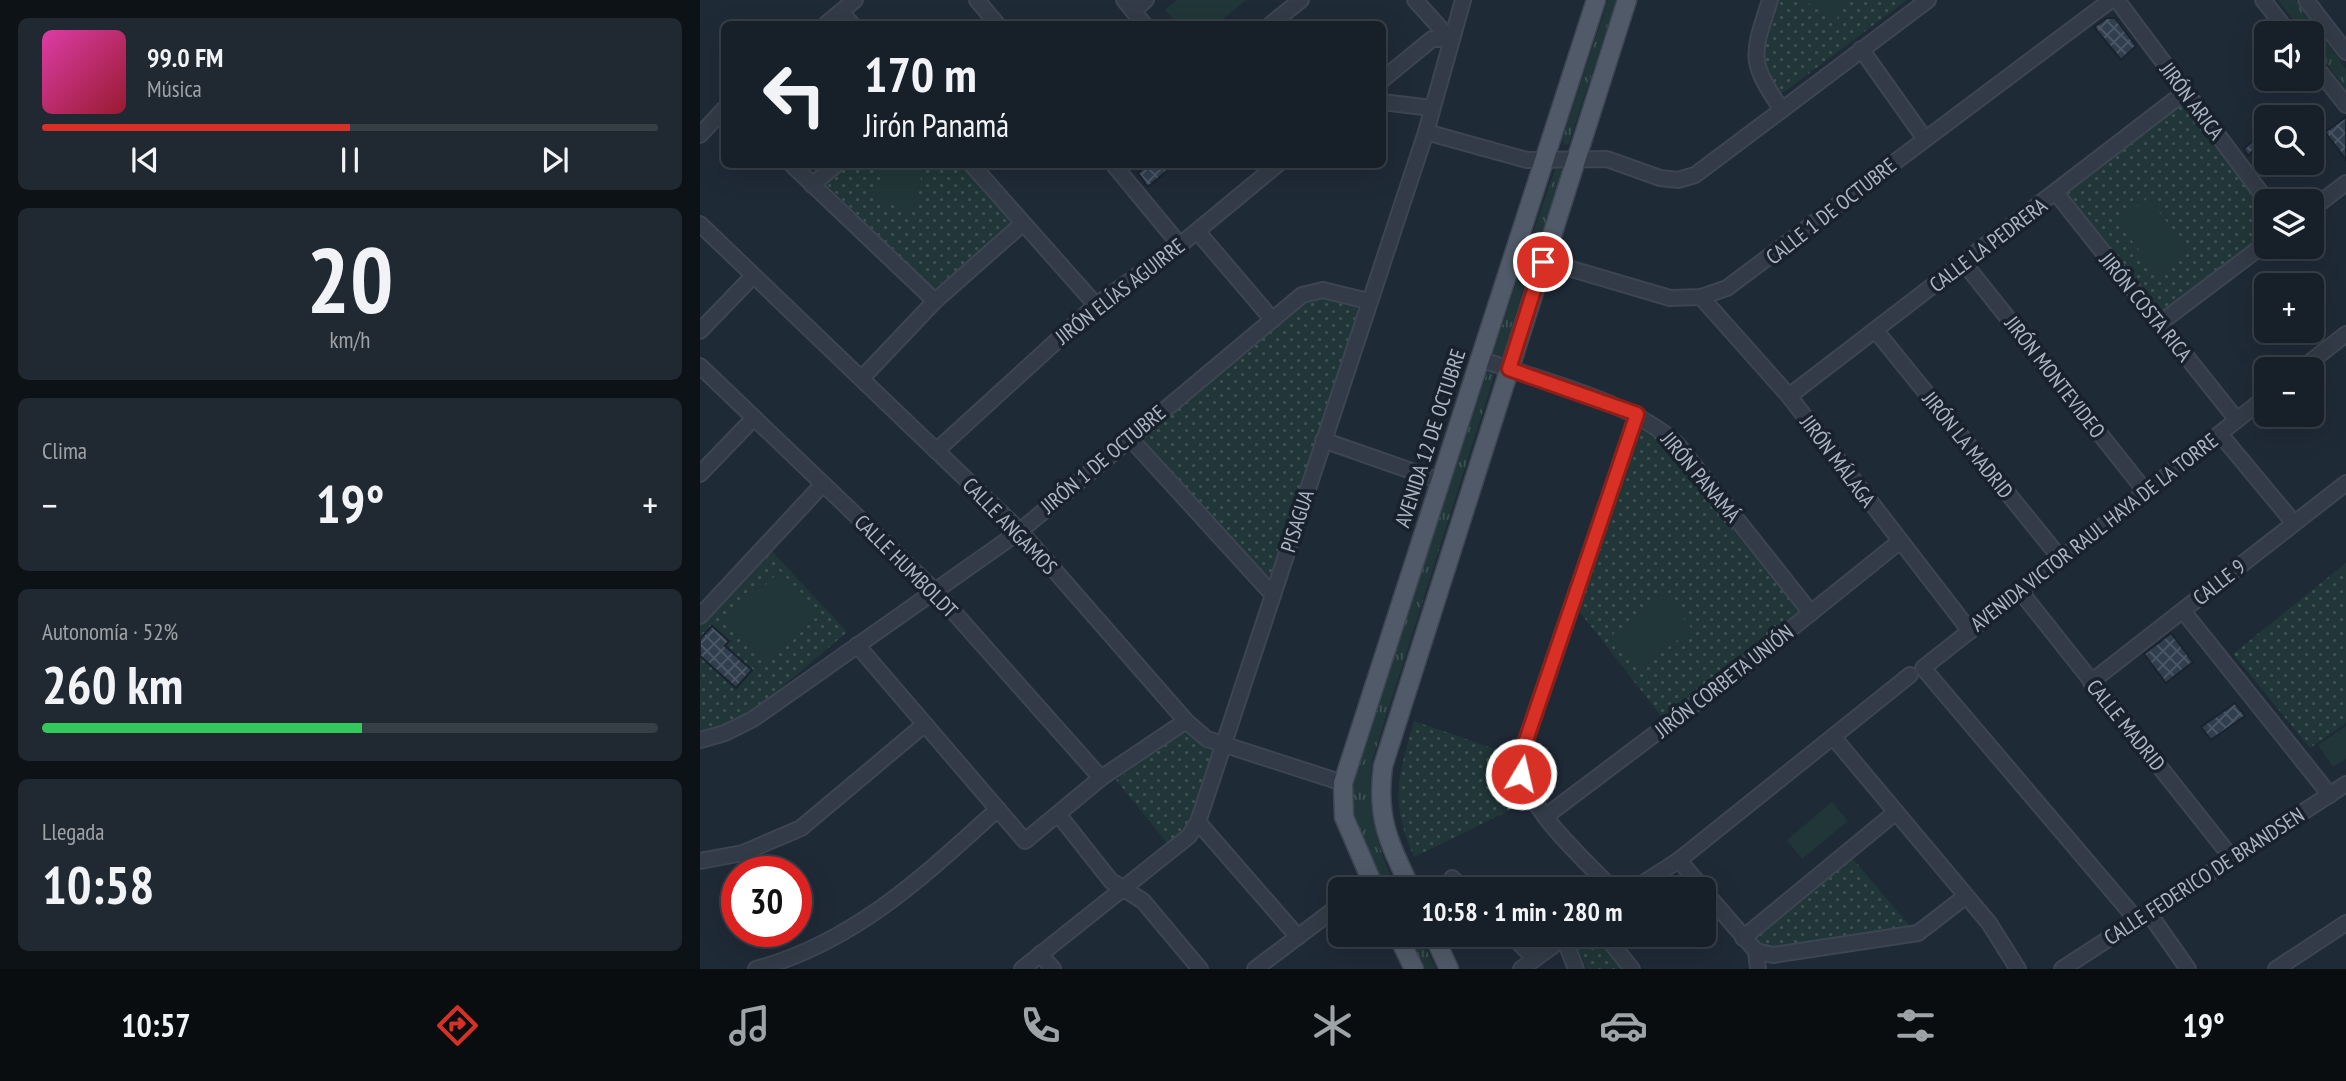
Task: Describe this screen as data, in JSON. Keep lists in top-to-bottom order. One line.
{"streets":{"main road":["AVENIDA 12 DE OCTUBRE"],"street":["JIRÓN ARICA","CALLE 1 DE OCTUBRE","CALLE LA PEDRERA","JIRÓN ELÍAS AGUIRRE","JIRÓN COSTA RICA","JIRÓN MONTEVIDEO","JIRÓN LA MADRID","JIRÓN 1 DE OCTUBRE","JIRÓN MÁLAGA","JIRÓN PANAMÁ","PISAGUA","CALLE ANGAMOS","AVENIDA VICTOR RAUL HAYA DE LA TORRE","CALLE HUMBOLDT","CALLE 9","JIRÓN CORBETA UNIÓN","CALLE MADRID","CALLE FEDERICO DE BRANDSEN"]},"crossings":[["JIRÓN ARICA","CALLE LA PEDRERA"],["CALLE 1 DE OCTUBRE","AVENIDA 12 DE OCTUBRE"],["CALLE 1 DE OCTUBRE","JIRÓN MÁLAGA"],["CALLE LA PEDRERA","JIRÓN COSTA RICA"],["CALLE LA PEDRERA","JIRÓN MONTEVIDEO"],["CALLE LA PEDRERA","JIRÓN LA MADRID"],["CALLE LA PEDRERA","JIRÓN MÁLAGA"],["JIRÓN ELÍAS AGUIRRE","CALLE ANGAMOS"],["JIRÓN COSTA RICA","AVENIDA VICTOR RAUL HAYA DE LA TORRE"],["JIRÓN MONTEVIDEO","AVENIDA VICTOR RAUL HAYA DE LA TORRE"],["AVENIDA 12 DE OCTUBRE","JIRÓN PANAMÁ"],["AVENIDA 12 DE OCTUBRE","CALLE ANGAMOS"],["JIRÓN LA MADRID","AVENIDA VICTOR RAUL HAYA DE LA TORRE"],["JIRÓN 1 DE OCTUBRE","PISAGUA"],["JIRÓN 1 DE OCTUBRE","CALLE ANGAMOS"],["JIRÓN 1 DE OCTUBRE","CALLE HUMBOLDT"],["JIRÓN MÁLAGA","AVENIDA VICTOR RAUL HAYA DE LA TORRE"],["JIRÓN MÁLAGA","JIRÓN CORBETA UNIÓN"],["JIRÓN PANAMÁ","JIRÓN CORBETA UNIÓN"],["PISAGUA","CALLE ANGAMOS"],["AVENIDA VICTOR RAUL HAYA DE LA TORRE","CALLE MADRID"],["CALLE 9","CALLE MADRID"],["CALLE MADRID","CALLE FEDERICO DE BRANDSEN"]],"page":{"map_buttons":["+","−"],"turn":["170 m","Jirón Panamá"],"song":["99.0 FM","Música"],"tile":[["20","km/h"],"Clima",["Autonomía · 52%","260 km"],["Llegada","10:58"]],"heat":["−","19°","+"],"limit":"30","trip":"10:58 · 1 min · 280 m","tabs":["10:57","19°"]}}
